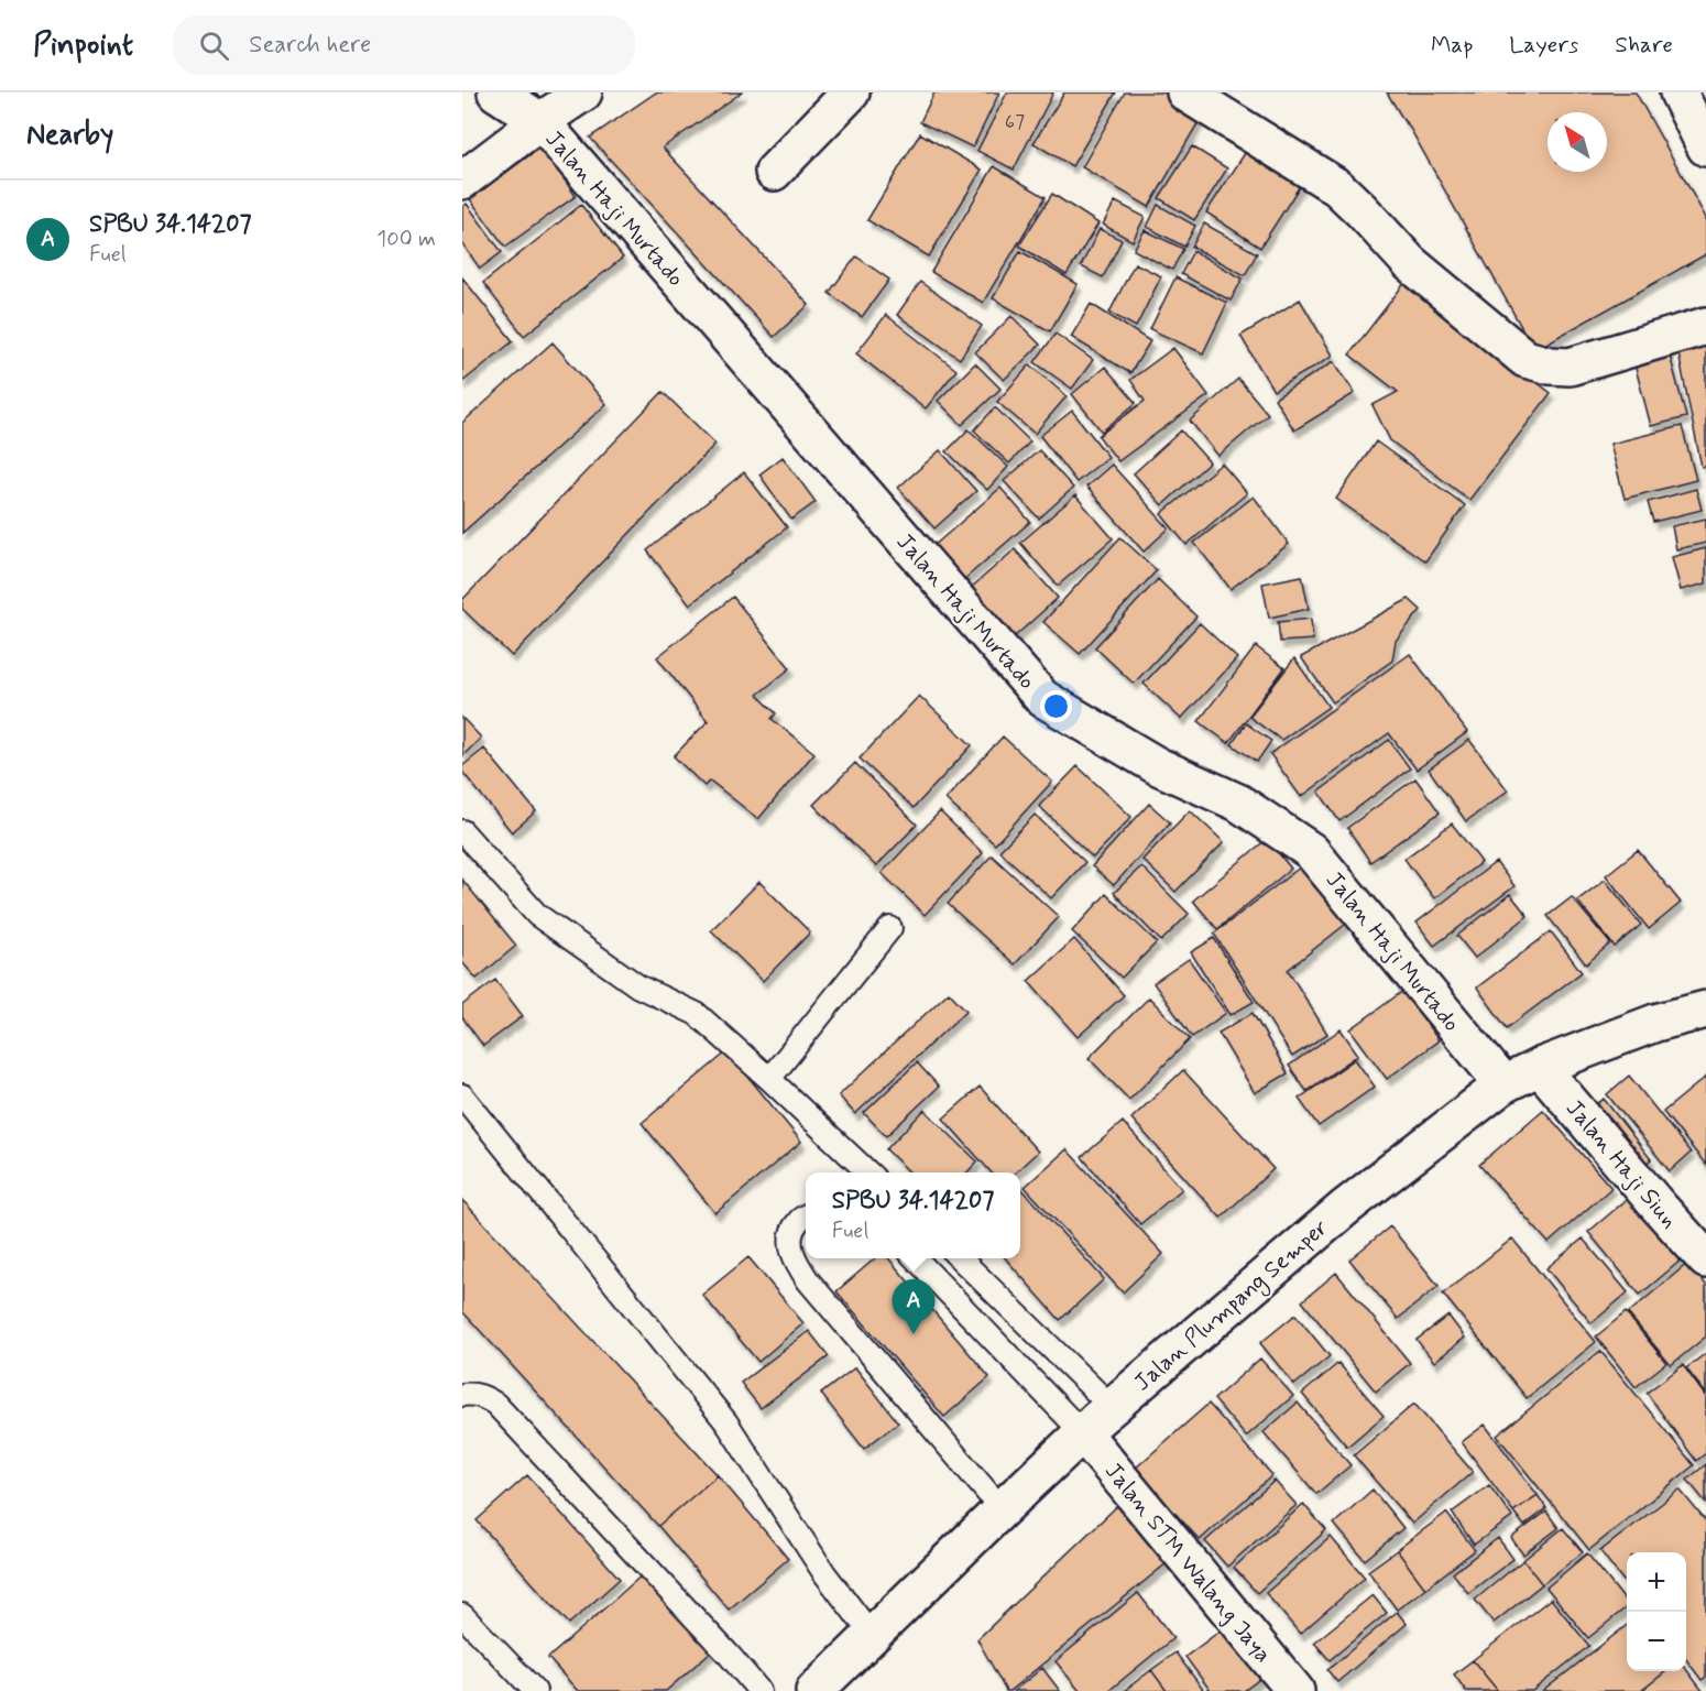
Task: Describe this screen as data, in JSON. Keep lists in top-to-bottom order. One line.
{"streets":{"street":["Jalan Haji Murtado","Jalan Haji Siun","Jalan Plumpang Semper","Jalan STM Walang Jaya"]},"crossings":[["Jalan Haji Murtado","Jalan Plumpang Semper"],["Jalan Haji Siun","Jalan Plumpang Semper"],["Jalan Plumpang Semper","Jalan STM Walang Jaya"]],"house_numbers":["67"],"north":"top left","page":{"header":"Pinpoint","search":"Search here","nav":["Map","Layers","Share"],"heading":"Nearby","list":[{"mark":"A","name":"SPBU 34.14207","note":"Fuel","value":"100 m"}],"popup":["SPBU 34.14207","Fuel"],"pins":"A","map_buttons":["+","−"]}}
